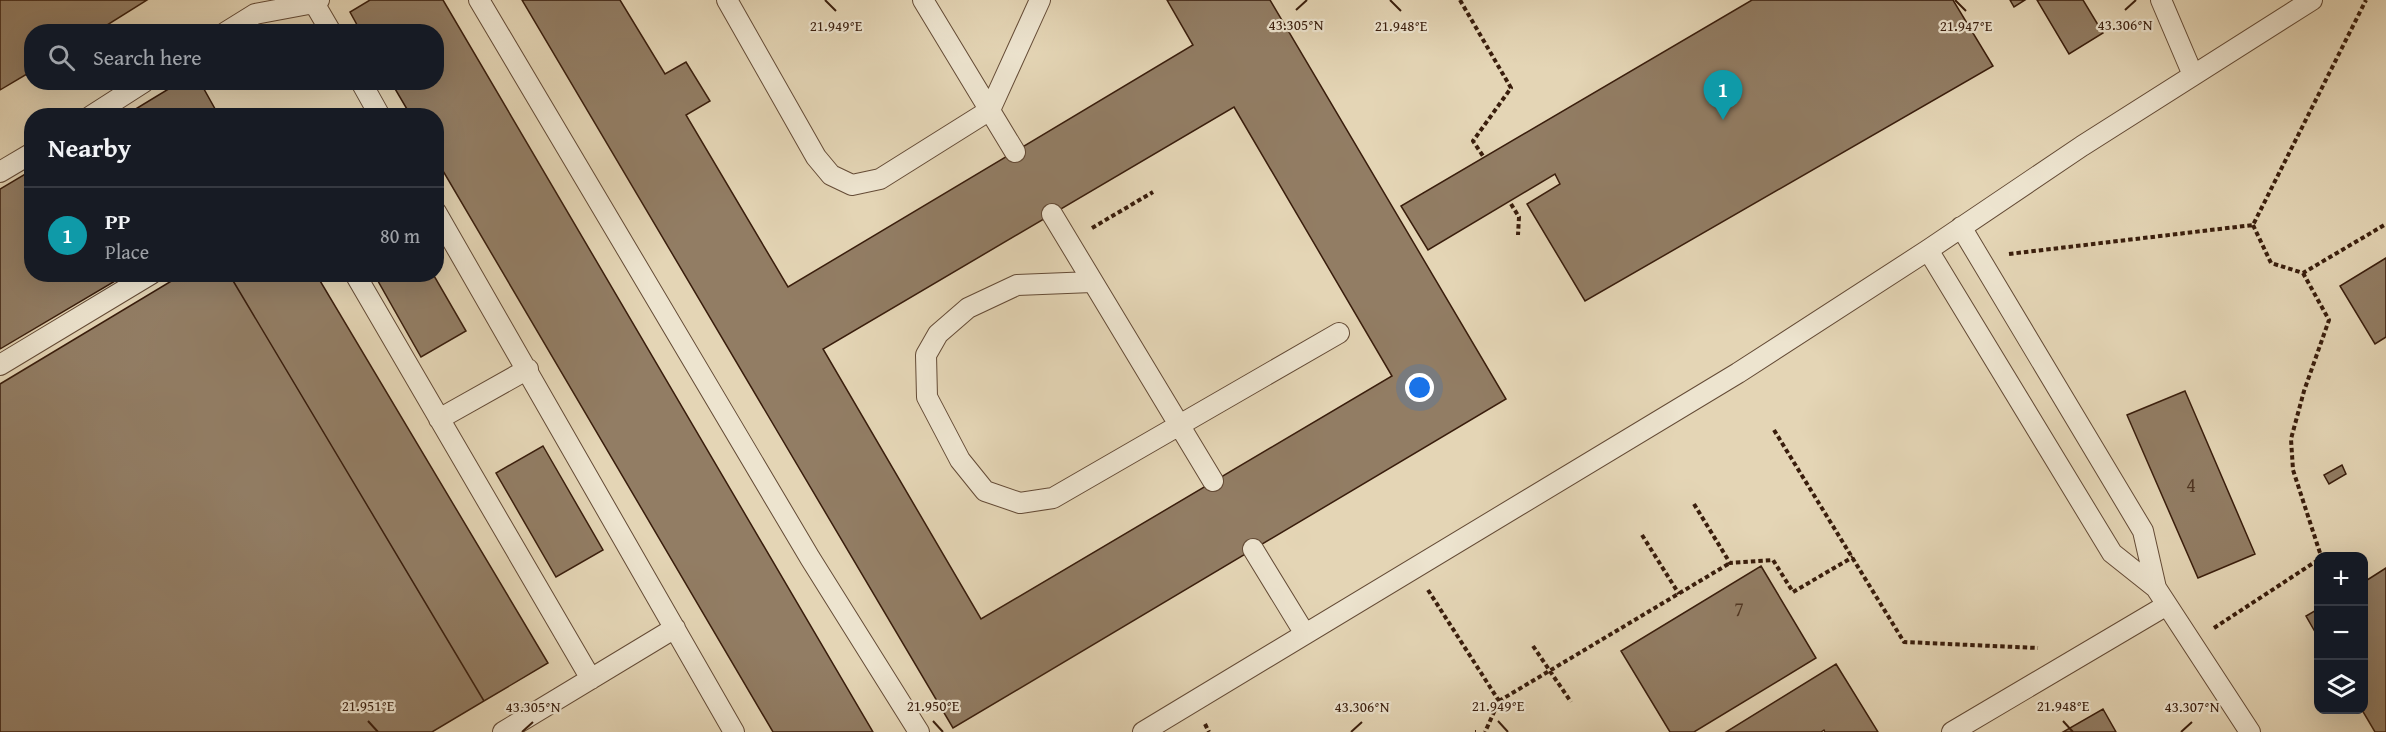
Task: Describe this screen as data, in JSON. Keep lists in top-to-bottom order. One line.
{"house_numbers":["4","7"],"page":{"search":"Search here","pins":"1","heading":"Nearby","list":[{"mark":"1","name":"PP","note":"Place","value":"80 m"}],"map_buttons":["+","−"]},"coordinates":["43.305°N","43.306°N","21.949°E","21.948°E","21.947°E","21.951°E","21.950°E","43.307°N"]}
